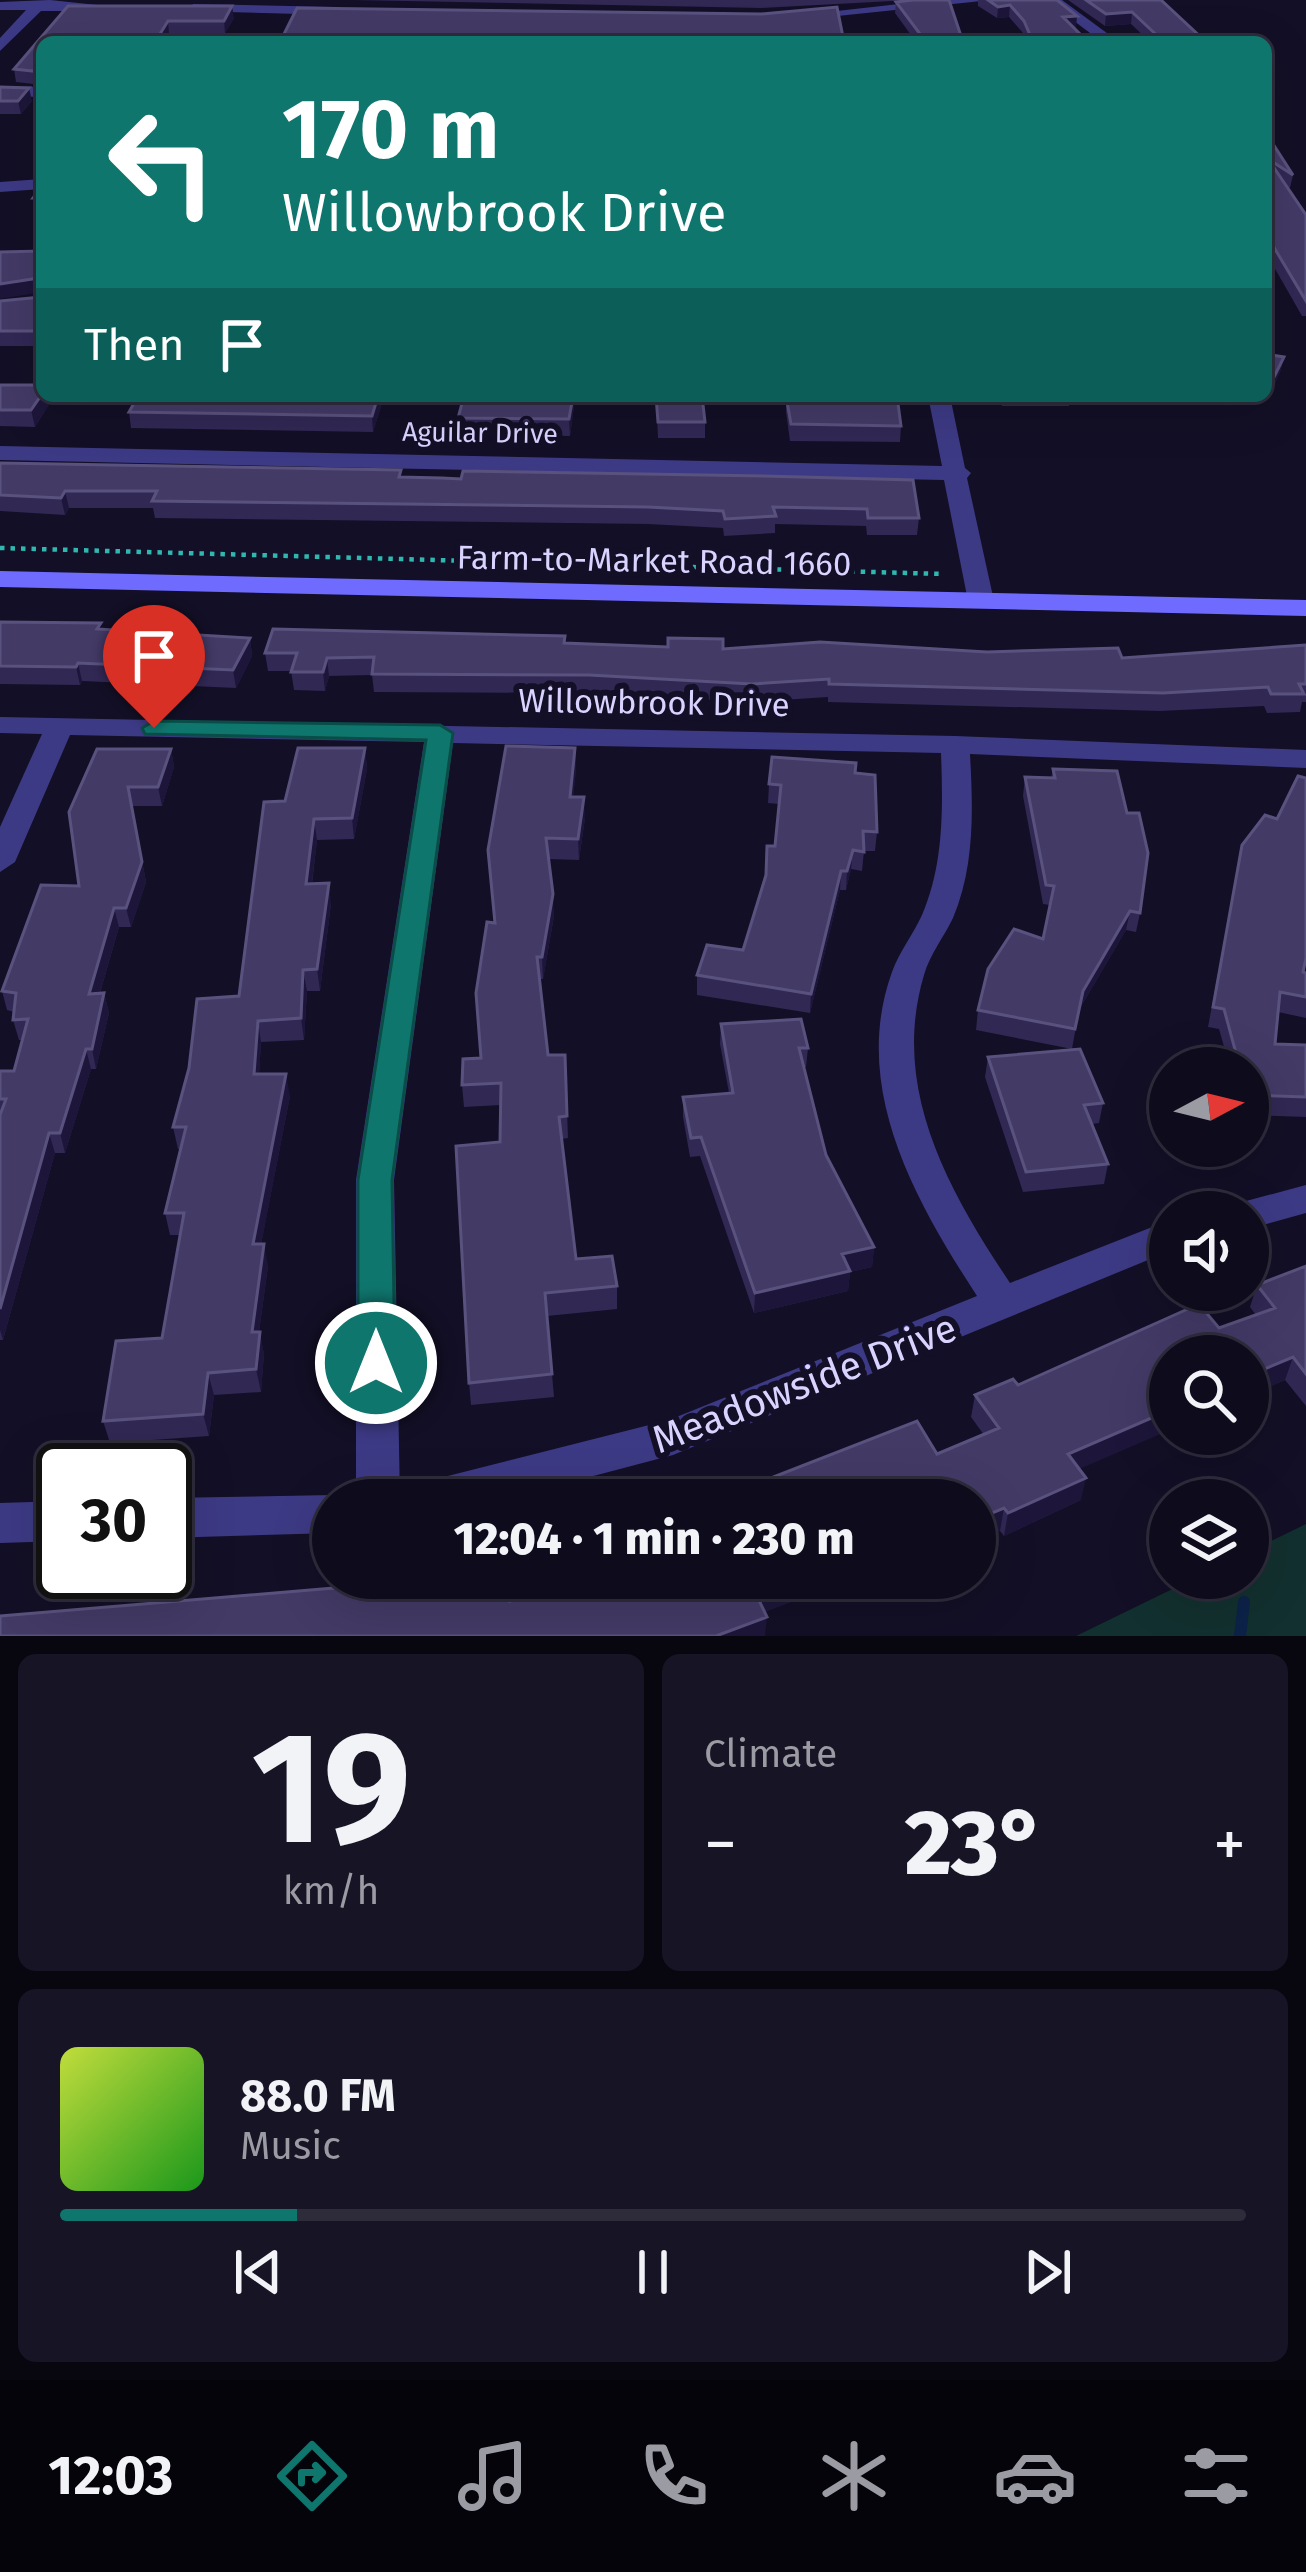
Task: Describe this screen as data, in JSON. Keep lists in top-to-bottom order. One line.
{"streets":{"main road":["Farm-to-Market Road 1660"],"street":["Aguilar Drive","Willowbrook Drive","Meadowside Drive"]},"north":"right","page":{"turn":["170 m","Willowbrook Drive"],"then":"Then","limit":"30","trip":"12:04 · 1 min · 230 m","tile":[["19","km/h"],"Climate"],"heat":["−","23°","+"],"song":["88.0 FM","Music"],"tabs":"12:03"}}
